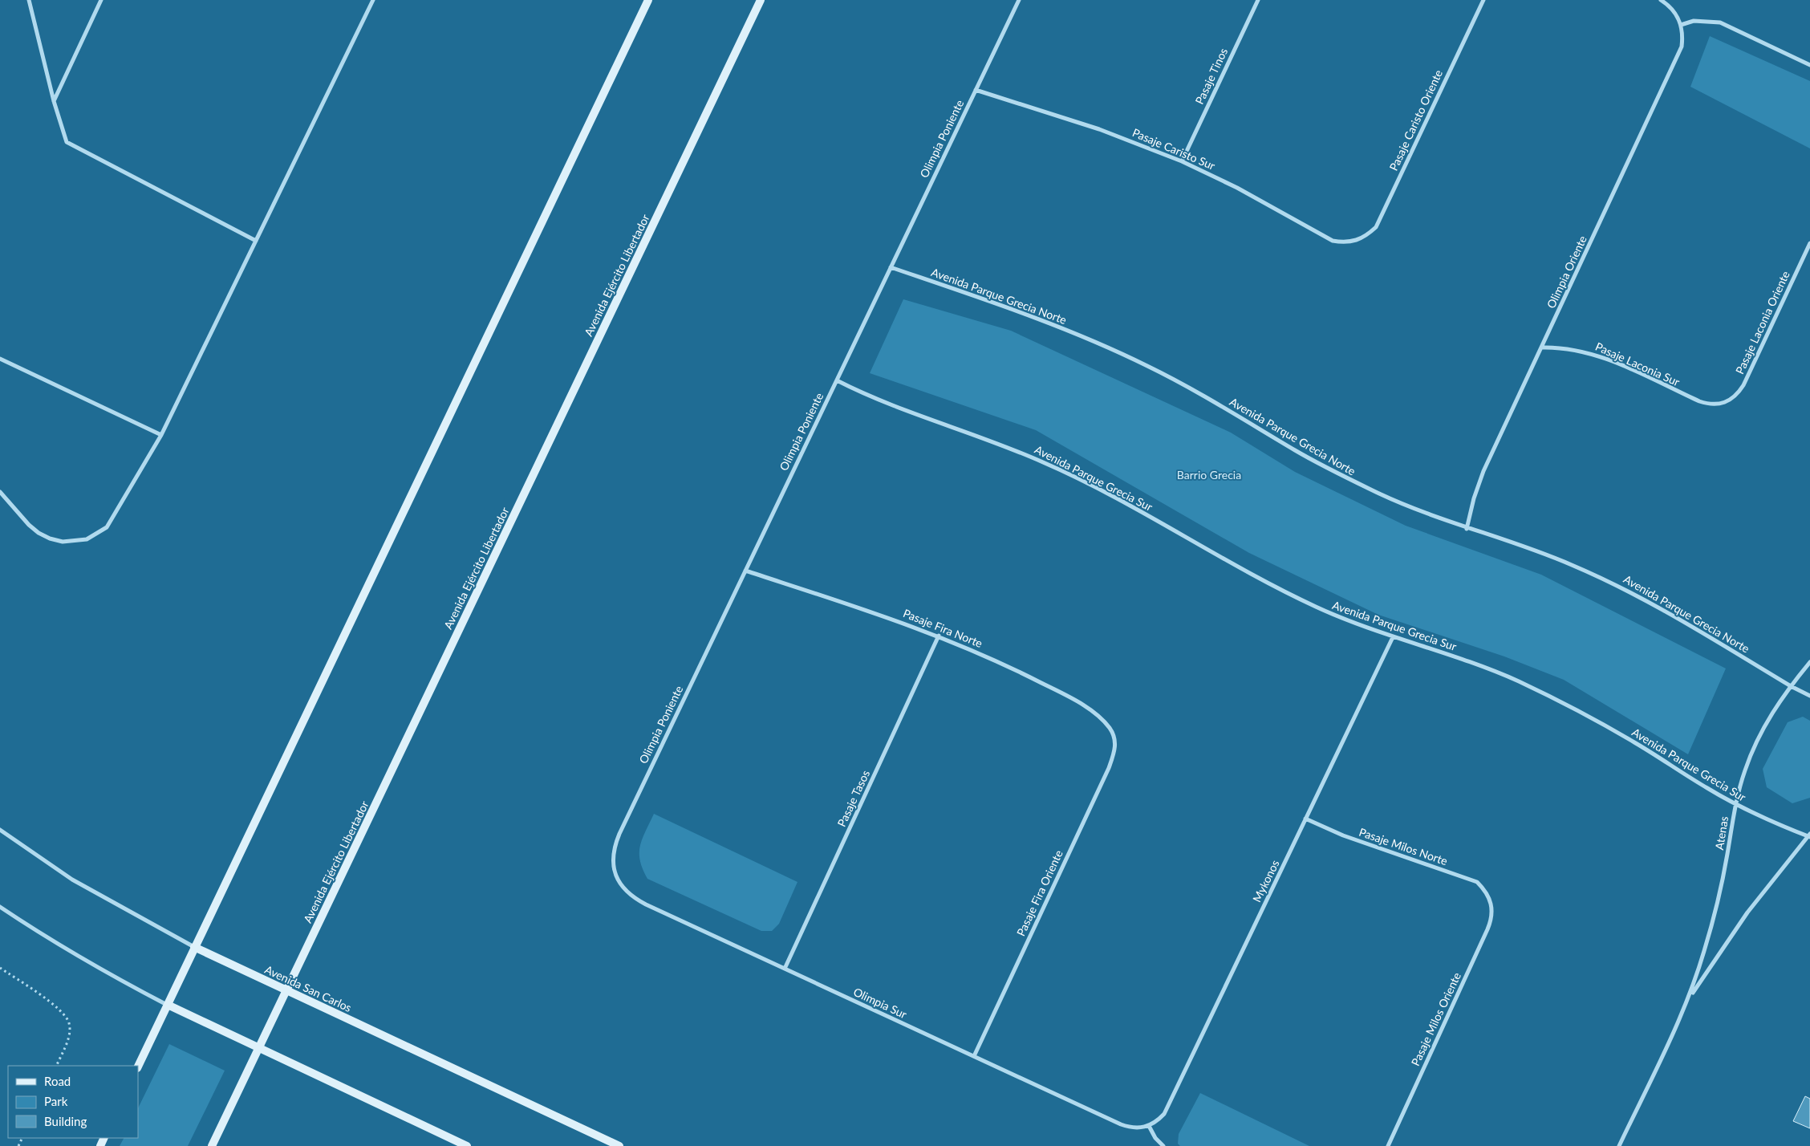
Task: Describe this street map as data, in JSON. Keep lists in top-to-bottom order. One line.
{"streets":{"main road":["Avenida Ejército Libertador","Avenida San Carlos"],"street":["Pasaje Tinos","Pasaje Caristo Oriente","Olimpia Poniente","Pasaje Caristo Sur","Olimpia Oriente","Avenida Parque Grecia Norte","Pasaje Laconia Oriente","Pasaje Laconia Sur","Avenida Parque Grecia Sur","Pasaje Fira Norte","Pasaje Tasos","Atenas","Pasaje Milos Norte","Mykonos","Pasaje Fira Oriente","Olimpia Sur","Pasaje Milos Oriente"]},"crossings":[["Pasaje Tinos","Pasaje Caristo Sur"],["Pasaje Caristo Oriente","Pasaje Caristo Sur"],["Olimpia Poniente","Pasaje Caristo Sur"],["Olimpia Poniente","Avenida Parque Grecia Norte"],["Olimpia Poniente","Avenida Parque Grecia Sur"],["Olimpia Poniente","Pasaje Fira Norte"],["Olimpia Poniente","Olimpia Sur"],["Olimpia Oriente","Avenida Parque Grecia Norte"],["Olimpia Oriente","Pasaje Laconia Sur"],["Avenida Ejército Libertador","Avenida San Carlos"],["Avenida Parque Grecia Norte","Atenas"],["Pasaje Laconia Oriente","Pasaje Laconia Sur"],["Avenida Parque Grecia Sur","Atenas"],["Avenida Parque Grecia Sur","Mykonos"],["Pasaje Fira Norte","Pasaje Tasos"],["Pasaje Fira Norte","Pasaje Fira Oriente"],["Pasaje Tasos","Olimpia Sur"],["Pasaje Milos Norte","Mykonos"],["Pasaje Milos Norte","Pasaje Milos Oriente"],["Mykonos","Olimpia Sur"],["Pasaje Fira Oriente","Olimpia Sur"]],"parks":["Barrio Grecia"],"legend":["Road","Park","Building"]}
